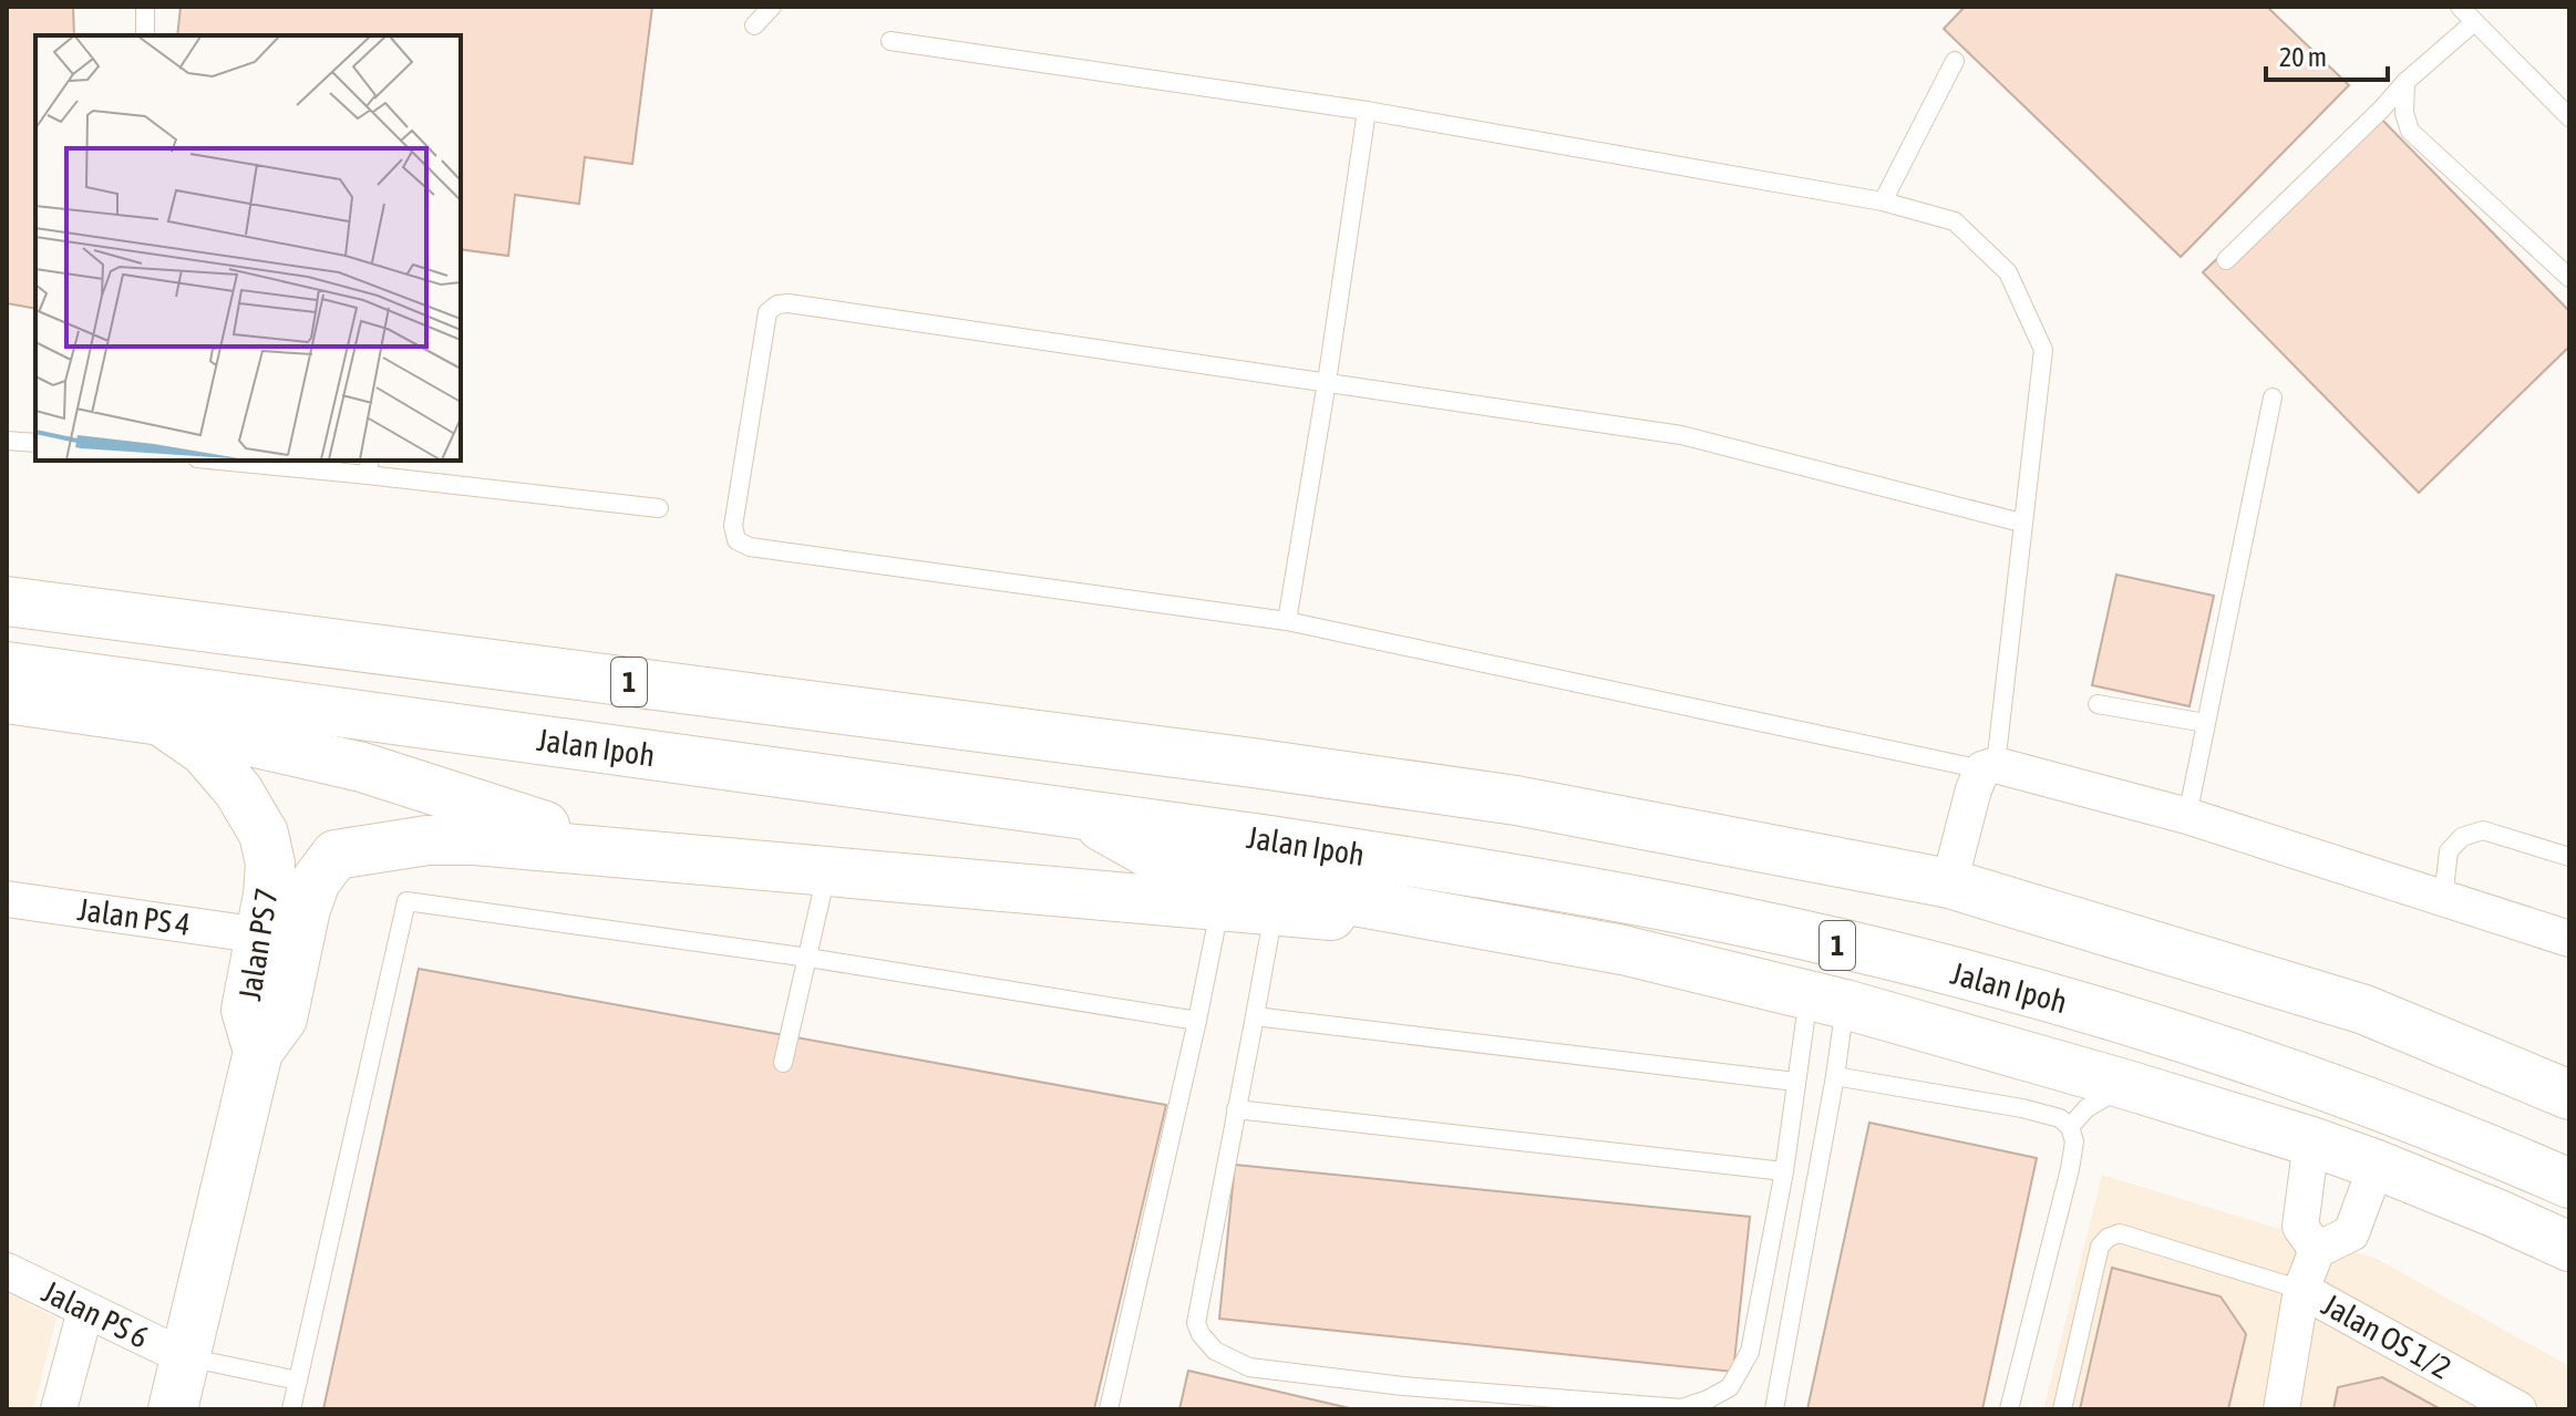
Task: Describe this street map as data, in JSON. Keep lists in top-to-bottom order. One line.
{"streets":{"main road":["1","Jalan Ipoh","Jalan PS 7"],"street":["Jalan PS 4","Jalan PS 6","Jalan OS 1/2"]},"crossings":[["Jalan PS 4","Jalan PS 7"],["Jalan PS 7","Jalan PS 6"]],"scale_bar":"20 m"}
